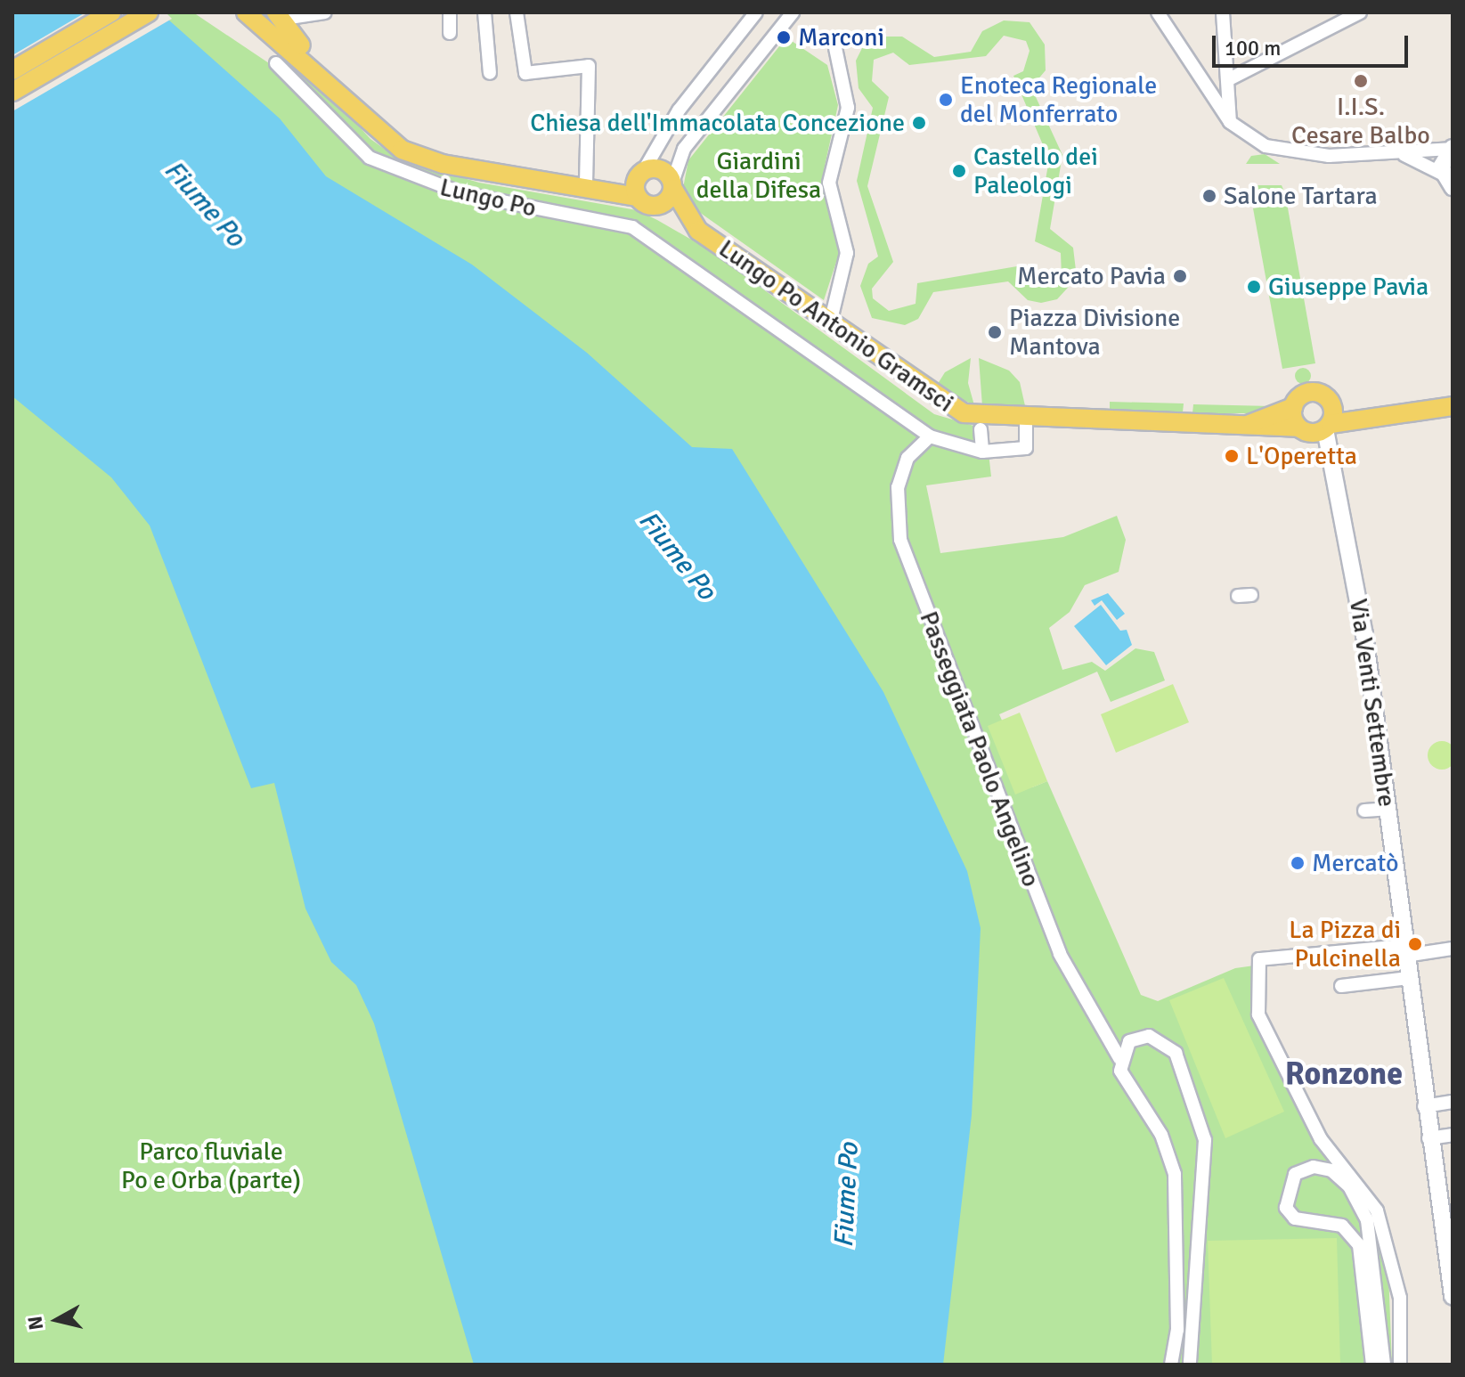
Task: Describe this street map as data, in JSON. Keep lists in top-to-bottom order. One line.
{"streets":{"main road":["Lungo Po Antonio Gramsci","Via Venti Settembre"],"street":["Lungo Po","Passeggiata Paolo Angelino"]},"crossings":[["Lungo Po","Lungo Po Antonio Gramsci"],["Lungo Po","Passeggiata Paolo Angelino"],["Lungo Po Antonio Gramsci","Via Venti Settembre"]],"districts":["Ronzone"],"water":["Fiume Po"],"parks":["Giardini della Difesa","Parco fluviale Po e Orba (parte)"],"places":["Marconi","I.I.S. Cesare Balbo","Enoteca Regionale del Monferrato","Chiesa dell'Immacolata Concezione","Castello dei Paleologi","Salone Tartara","Mercato Pavia","Giuseppe Pavia","Piazza Divisione Mantova","L'Operetta","Mercatò","La Pizza di Pulcinella"],"scale_bar":"100 m","north":"left"}
